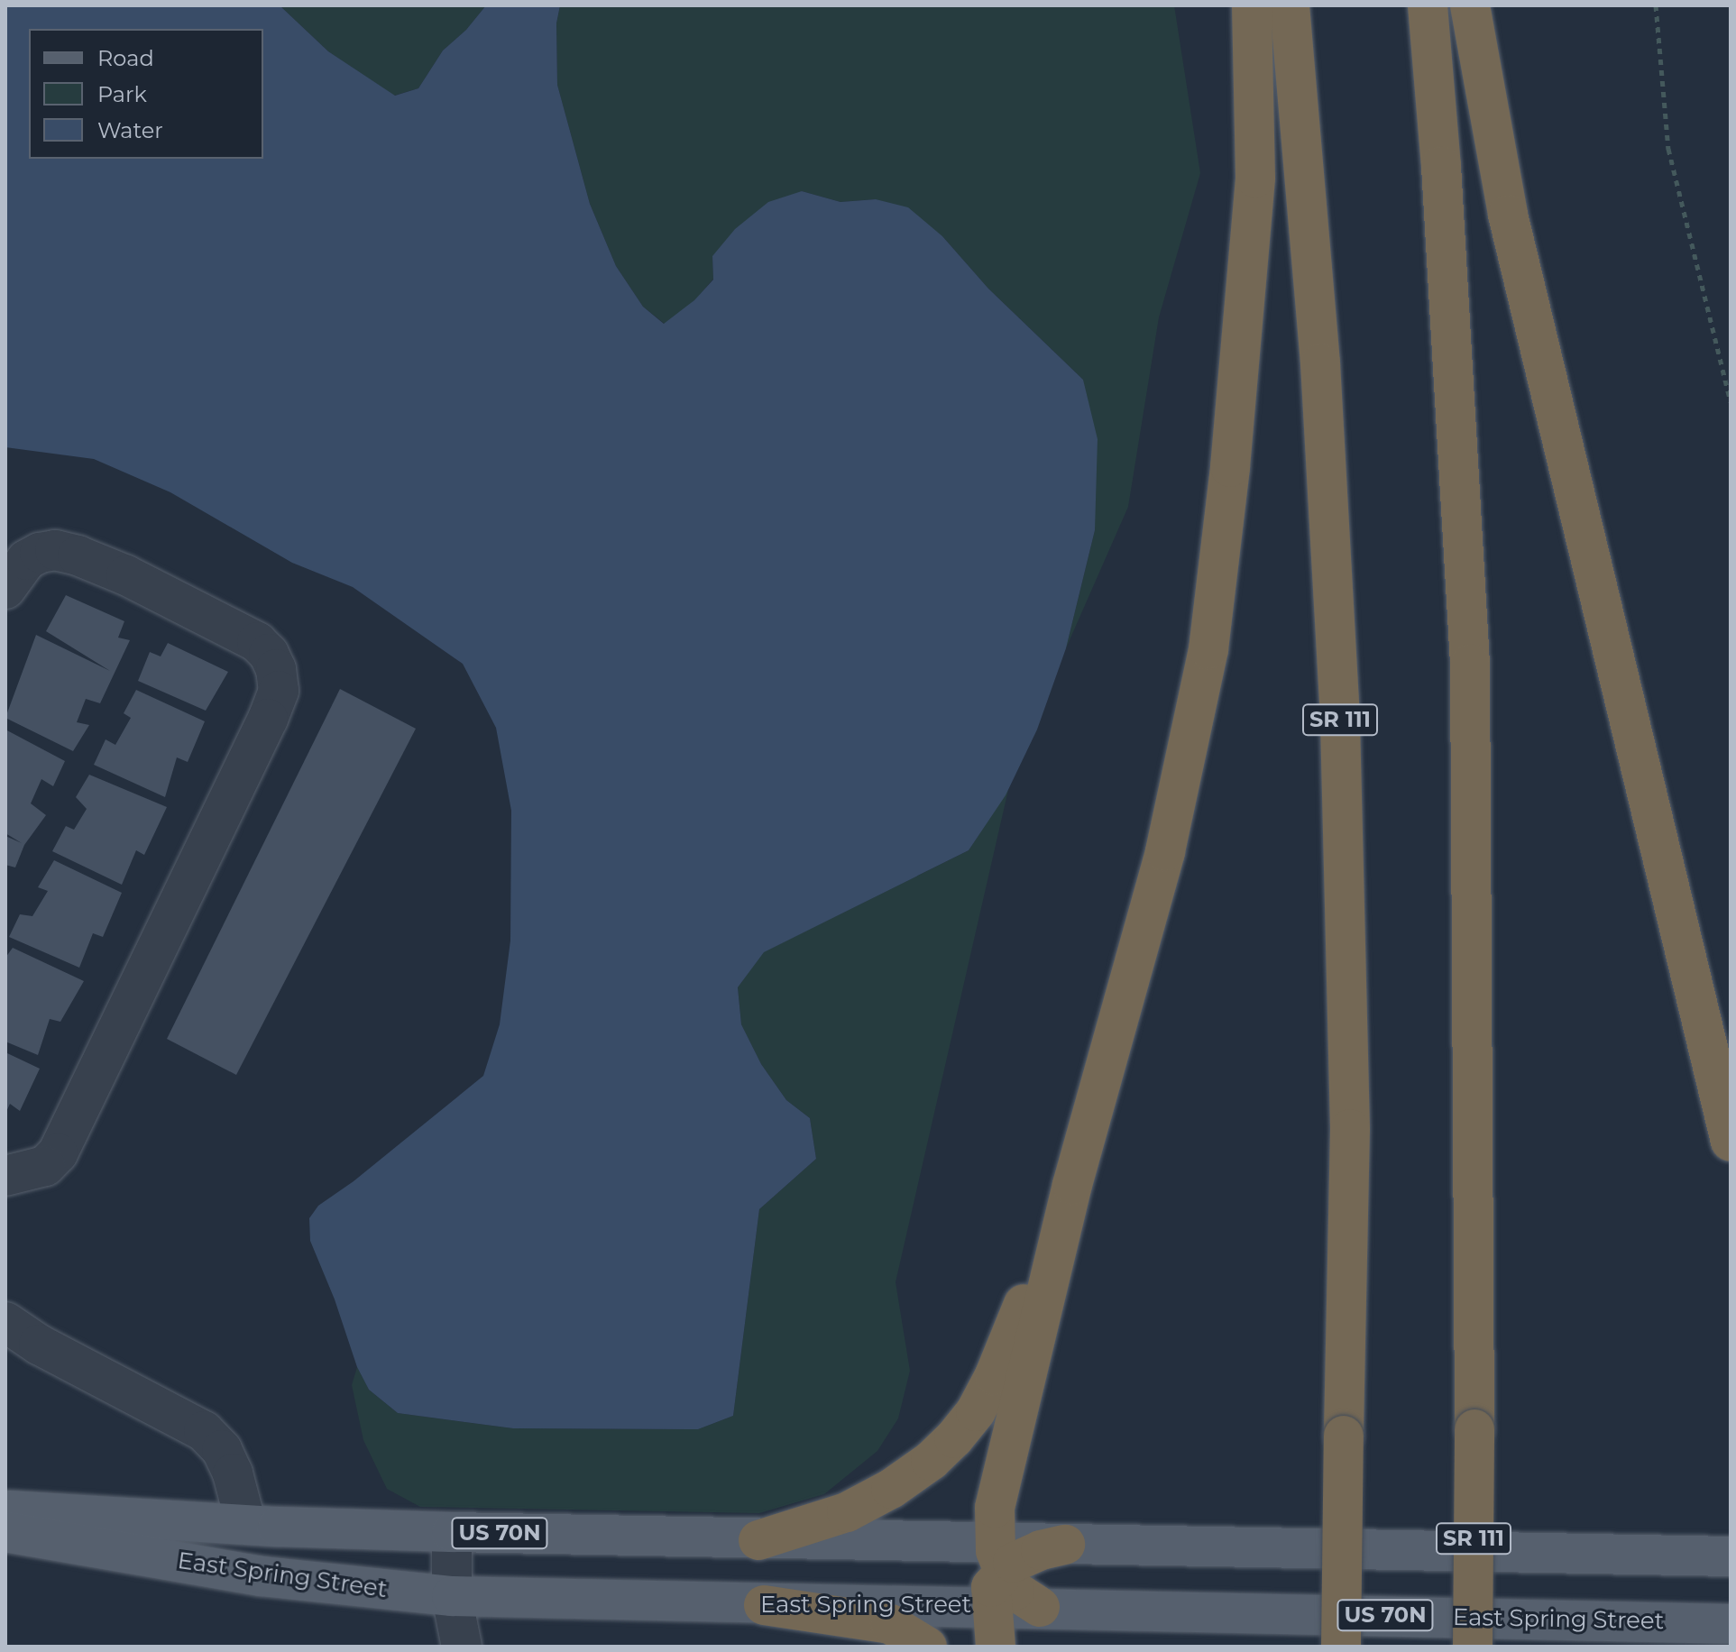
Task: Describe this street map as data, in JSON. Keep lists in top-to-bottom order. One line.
{"streets":{"highway":["SR 111"],"main road":["US 70N","East Spring Street"]},"legend":["Road","Park","Water"]}
